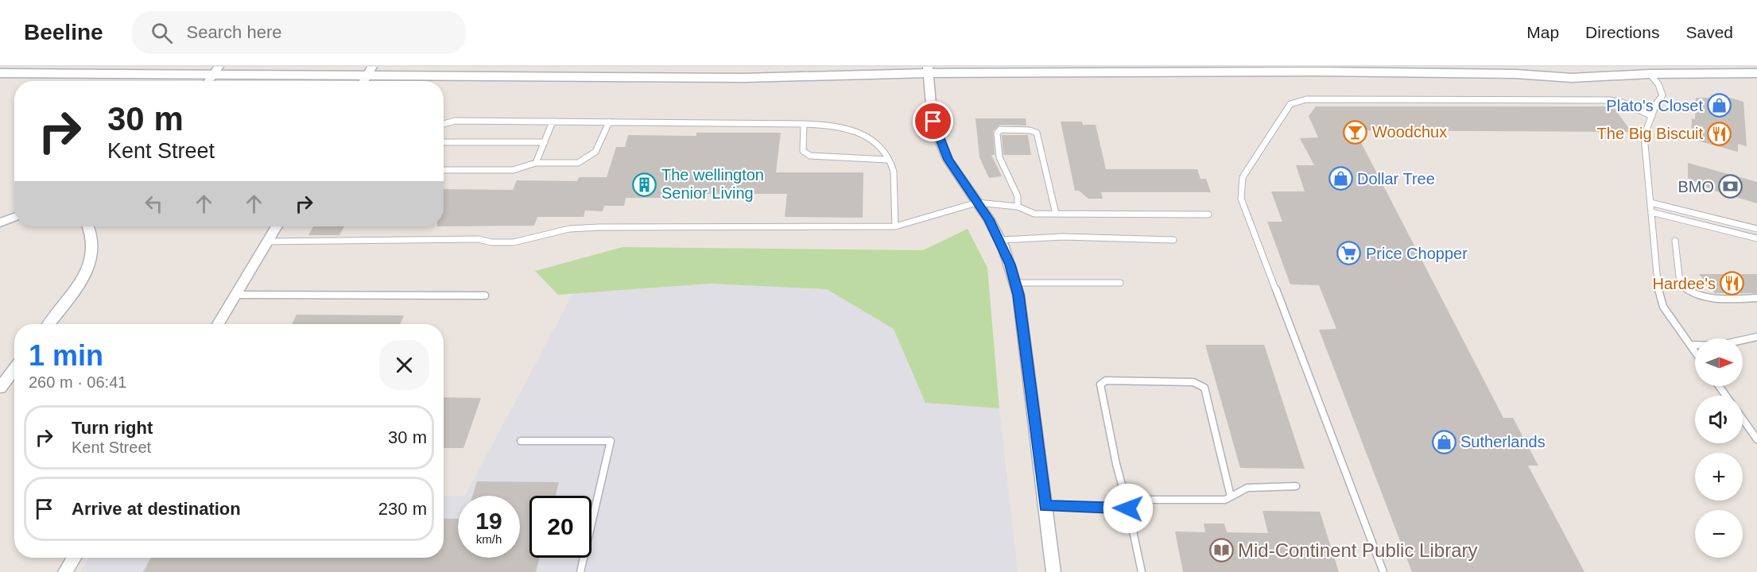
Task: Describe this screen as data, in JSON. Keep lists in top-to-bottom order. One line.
{"places":{"shop":["Plato's Closet","Dollar Tree","Sutherlands"],"bar":["Woodchux"],"restaurant":["The Big Biscuit","Hardee's"],"building":["The wellington Senior Living"],"bank":["BMO"],"supermarket":["Price Chopper"],"library":["Mid-Continent Public Library"]},"north":"right","page":{"header":"Beeline","search":"Search here","nav":["Map","Directions","Saved"],"turn":["30 m","Kent Street"],"heading":["1 min","260 m · 06:41"],"map_buttons":["+","−"],"list":[{"name":"Turn right","note":"Kent Street","value":"30 m"},{"name":"Arrive at destination","value":"230 m"}],"speed":"19 km/h","limit":"20"}}
